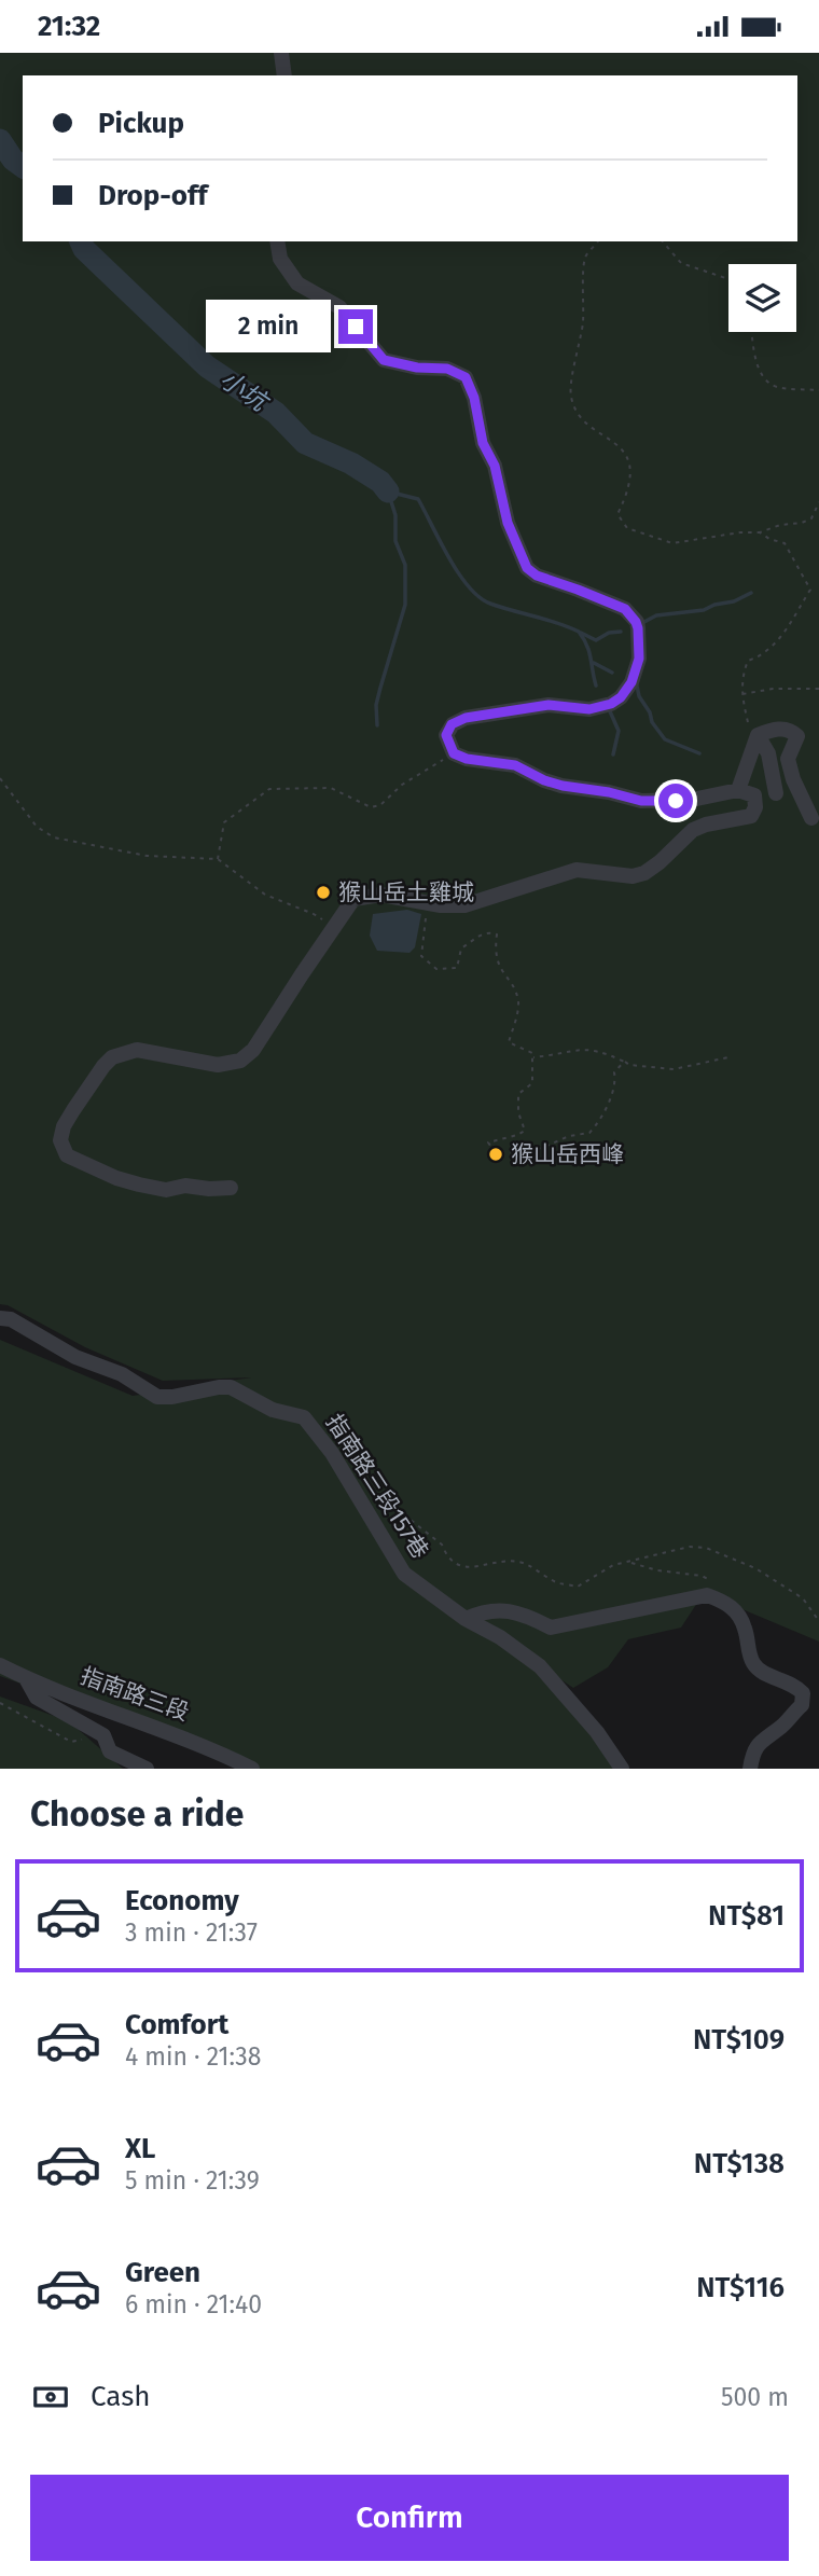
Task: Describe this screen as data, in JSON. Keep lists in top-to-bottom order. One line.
{"streets":{"street":["指南路三段157巷","指南路三段"]},"water":["小坑"],"places":["猴山岳土雞城","猴山岳西峰"],"page":{"status":"21:32","banner":["Pickup","Drop-off"],"bubble":"2 min","heading":"Choose a ride","list":[{"name":"Economy","note":"3 min · 21:37","value":"NT$81"},{"name":"Comfort","note":"4 min · 21:38","value":"NT$109"},{"name":"XL","note":"5 min · 21:39","value":"NT$138"},{"name":"Green","note":"6 min · 21:40","value":"NT$116"}],"pay":["Cash","500 m"],"buttons":"Confirm"}}
